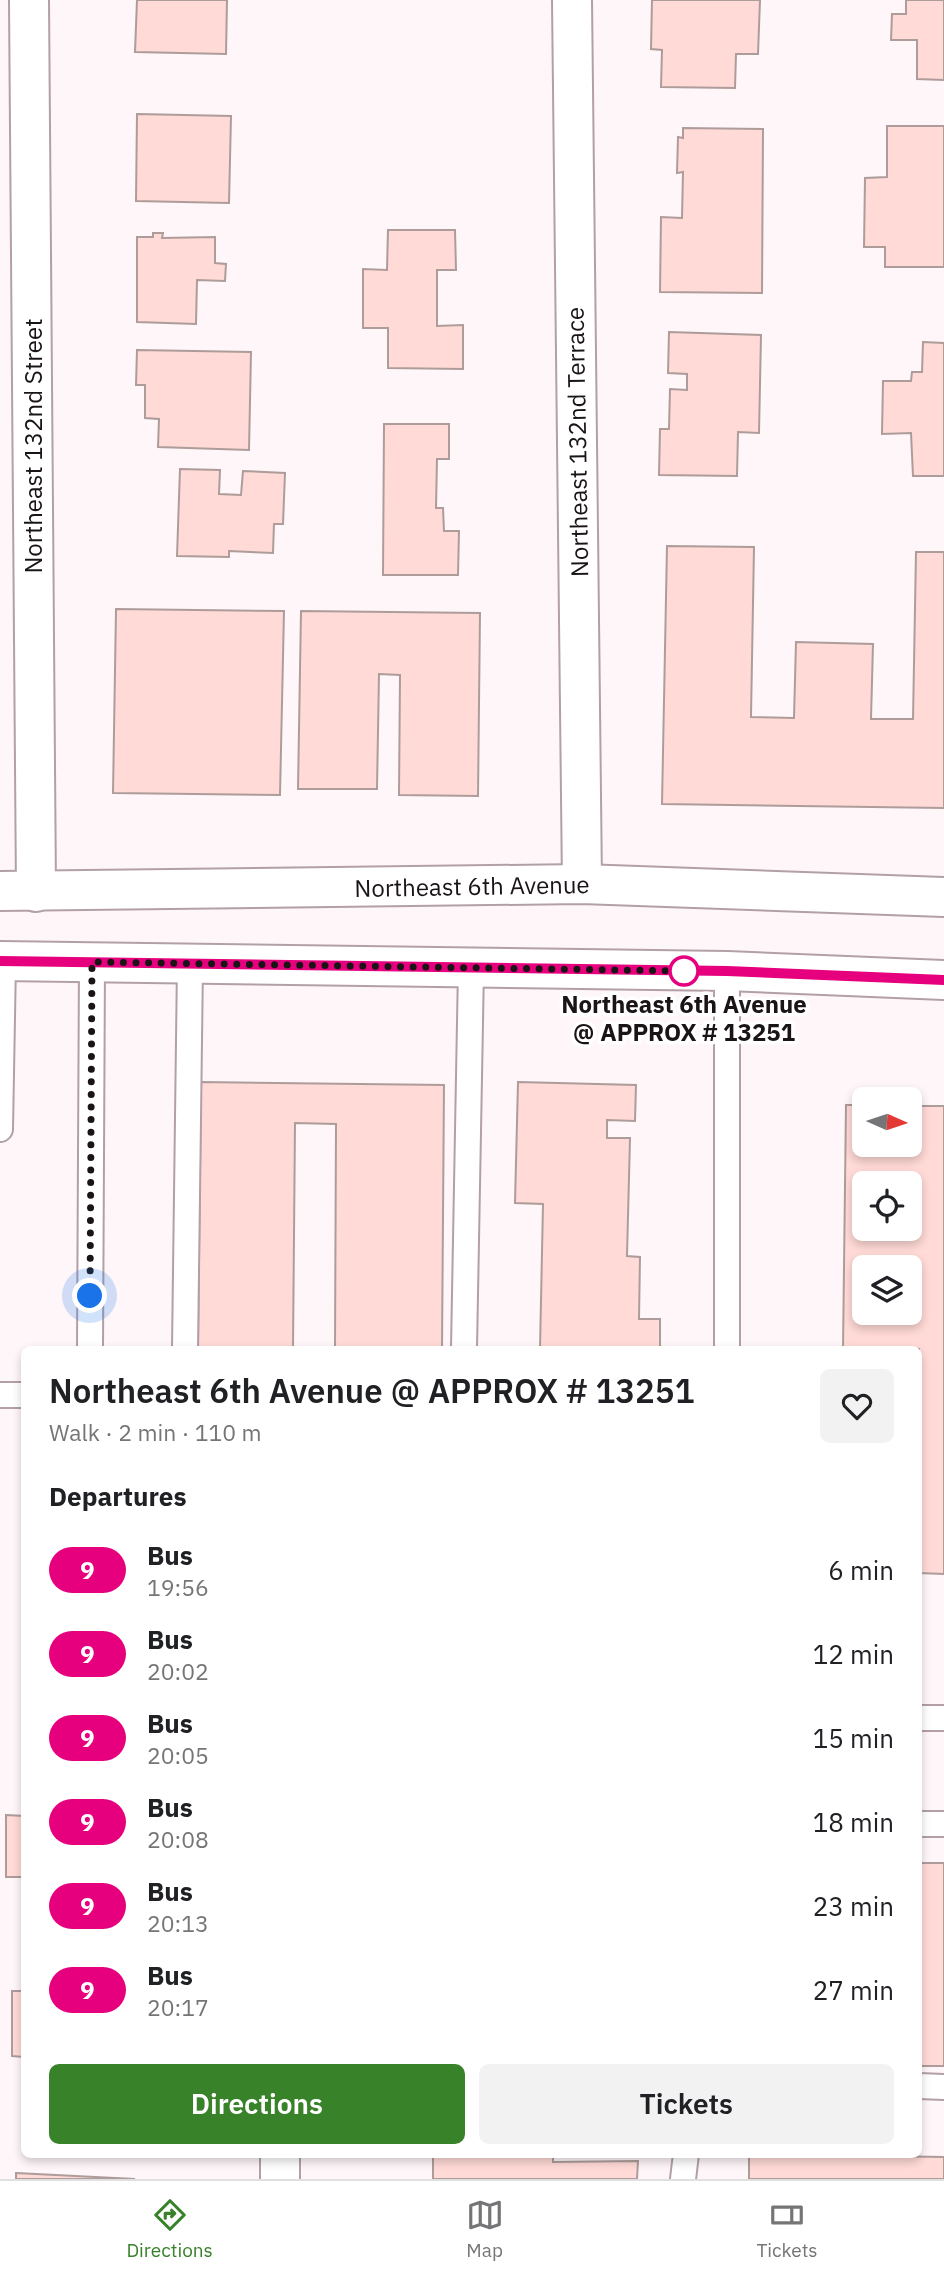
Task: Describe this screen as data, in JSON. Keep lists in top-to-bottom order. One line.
{"streets":{"main road":["Northeast 132nd Terrace","Northeast 132nd Street","Northeast 6th Avenue"]},"crossings":[["Northeast 132nd Terrace","Northeast 6th Avenue"],["Northeast 132nd Street","Northeast 6th Avenue"]],"places":["Northeast 6th Avenue @ APPROX # 13251"],"lines":["bus line 9"],"north":"right","page":{"heading":[["Northeast 6th Avenue @ APPROX # 13251","Walk · 2 min · 110 m"],"Departures"],"list":[{"mark":"9","name":"Bus","note":"19:56","value":"6 min"},{"mark":"9","name":"Bus","note":"20:02","value":"12 min"},{"mark":"9","name":"Bus","note":"20:05","value":"15 min"},{"mark":"9","name":"Bus","note":"20:08","value":"18 min"},{"mark":"9","name":"Bus","note":"20:13","value":"23 min"},{"mark":"9","name":"Bus","note":"20:17","value":"27 min"}],"buttons":["Directions","Tickets"],"tabs":["Directions","Map","Tickets"]}}
